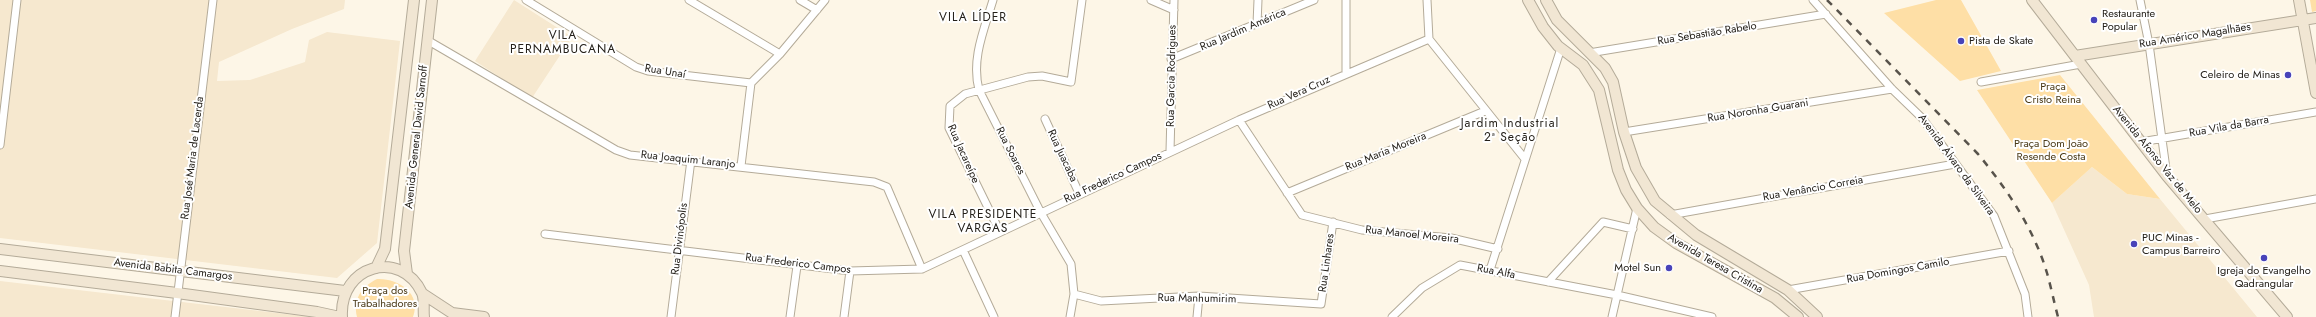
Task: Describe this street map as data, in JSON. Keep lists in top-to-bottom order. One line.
{"streets":{"main road":["Rua Américo Magalhães","Avenida General David Sarnoff","Avenida Afonso Vaz de Melo","Avenida Teresa Cristina","Avenida Babita Camargos"],"street":["Rua Jardim América","Rua Sebastião Rabelo","Rua Unaí","Rua Garcia Rodrigues","Rua Vera Cruz","Rua Noronha Guarani","Rua Vila da Barra","Rua Soares","Rua Maria Moreira","Rua Jacareípe","Rua Juacaba","Rua José Maria de Lacerda","Rua Joaquim Laranjo","Avenida Álvaro da Silveira","Rua Frederico Campos","Rua Venâncio Correia","Rua Manoel Moreira","Rua Divinópolis","Rua Linhares","Rua Domingos Camilo","Rua Alfa","Rua Manhumirim"]},"crossings":[["Rua Jardim América","Rua Garcia Rodrigues"],["Rua Sebastião Rabelo","Avenida Álvaro da Silveira"],["Rua Sebastião Rabelo","Avenida Teresa Cristina"],["Rua Américo Magalhães","Avenida Afonso Vaz de Melo"],["Rua Garcia Rodrigues","Rua Vera Cruz"],["Rua Garcia Rodrigues","Rua Frederico Campos"],["Rua Vera Cruz","Rua Frederico Campos"],["Rua Noronha Guarani","Avenida Álvaro da Silveira"],["Rua Noronha Guarani","Avenida Teresa Cristina"],["Rua Vila da Barra","Avenida Afonso Vaz de Melo"],["Avenida General David Sarnoff","Rua Joaquim Laranjo"],["Rua Soares","Rua Jacareípe"],["Rua Soares","Rua Frederico Campos"],["Rua Soares","Rua Manhumirim"],["Rua Maria Moreira","Rua Manoel Moreira"],["Rua Jacareípe","Rua Frederico Campos"],["Rua Juacaba","Rua Frederico Campos"],["Rua José Maria de Lacerda","Avenida Babita Camargos"],["Rua Joaquim Laranjo","Rua Frederico Campos"],["Rua Joaquim Laranjo","Rua Divinópolis"],["Avenida Álvaro da Silveira","Rua Venâncio Correia"],["Avenida Álvaro da Silveira","Rua Domingos Camilo"],["Rua Frederico Campos","Rua Divinópolis"],["Rua Venâncio Correia","Avenida Teresa Cristina"],["Rua Manoel Moreira","Rua Linhares"],["Rua Linhares","Rua Manhumirim"],["Avenida Teresa Cristina","Rua Domingos Camilo"]],"districts":["VILA LÍDER","VILA PERNAMBUCANA","Jardim Industrial 2ª Seção","VILA PRESIDENTE VARGAS"],"parks":["Praça Cristo Reina","Praça Dom João Resende Costa","Praça dos Trabalhadores"],"places":["Restaurante Popular","Pista de Skate","Celeiro de Minas","PUC Minas - Campus Barreiro","Igreja do Evangelho Qadrangular","Motel Sun"]}
